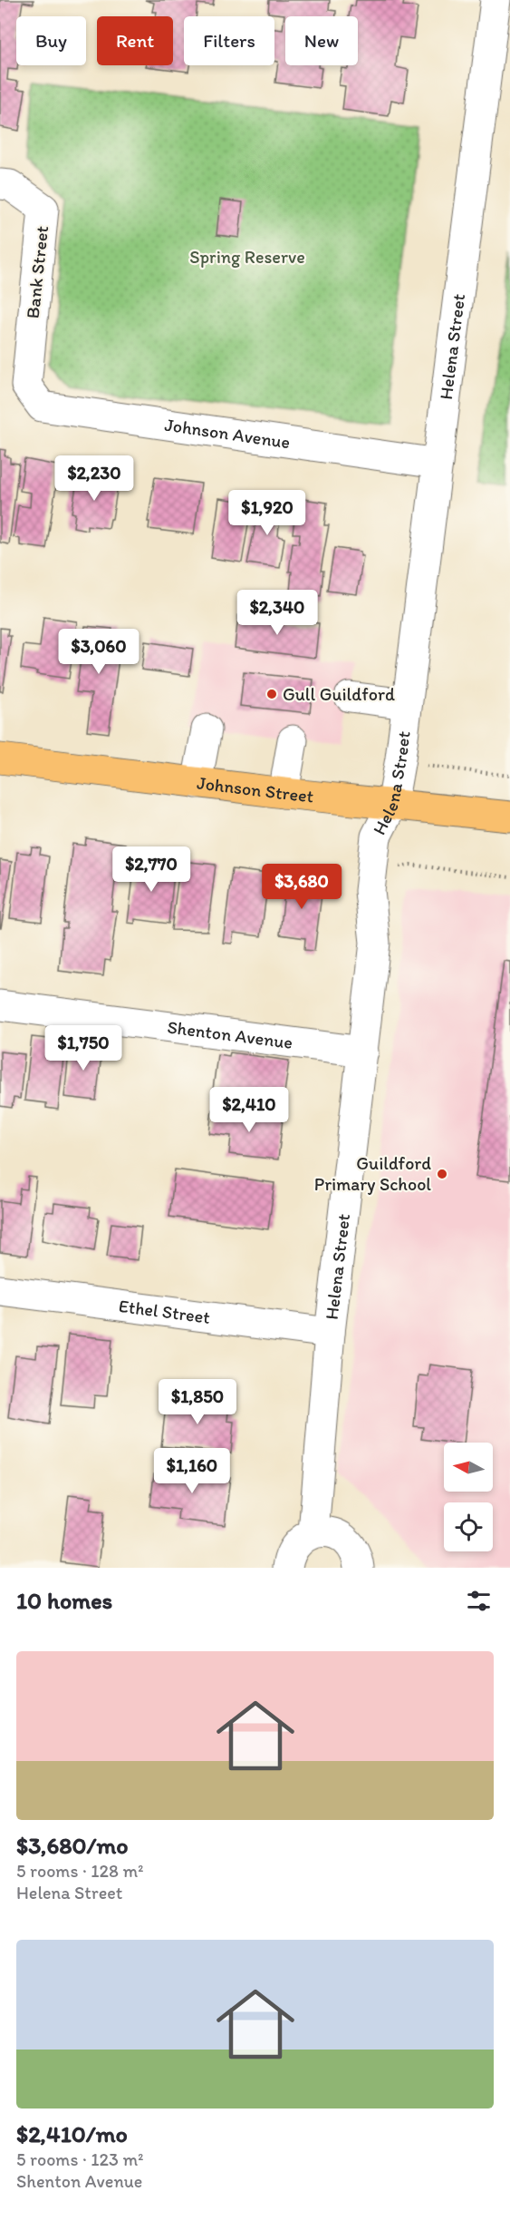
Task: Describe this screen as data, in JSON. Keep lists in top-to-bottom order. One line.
{"streets":{"highway":["Johnson Street"],"street":["Bank Street","Helena Street","Johnson Avenue","Shenton Avenue","Ethel Street"]},"crossings":[["Bank Street","Johnson Avenue"],["Helena Street","Johnson Avenue"],["Helena Street","Johnson Street"],["Helena Street","Shenton Avenue"],["Helena Street","Ethel Street"]],"parks":["Spring Reserve"],"places":["Gull Guildford","Guildford Primary School"],"north":"left","page":{"chip":["Buy","Rent","Filters","New"],"price":["$2,230","$1,920","$2,340","$3,060","$2,770","$3,680","$1,750","$2,410","$1,850","$1,160"],"heading":"10 homes","list":[{"name":"$3,680/mo","note":"5 rooms · 128 m² · Helena Street"},{"name":"$2,410/mo","note":"5 rooms · 123 m² · Shenton Avenue"}]}}
